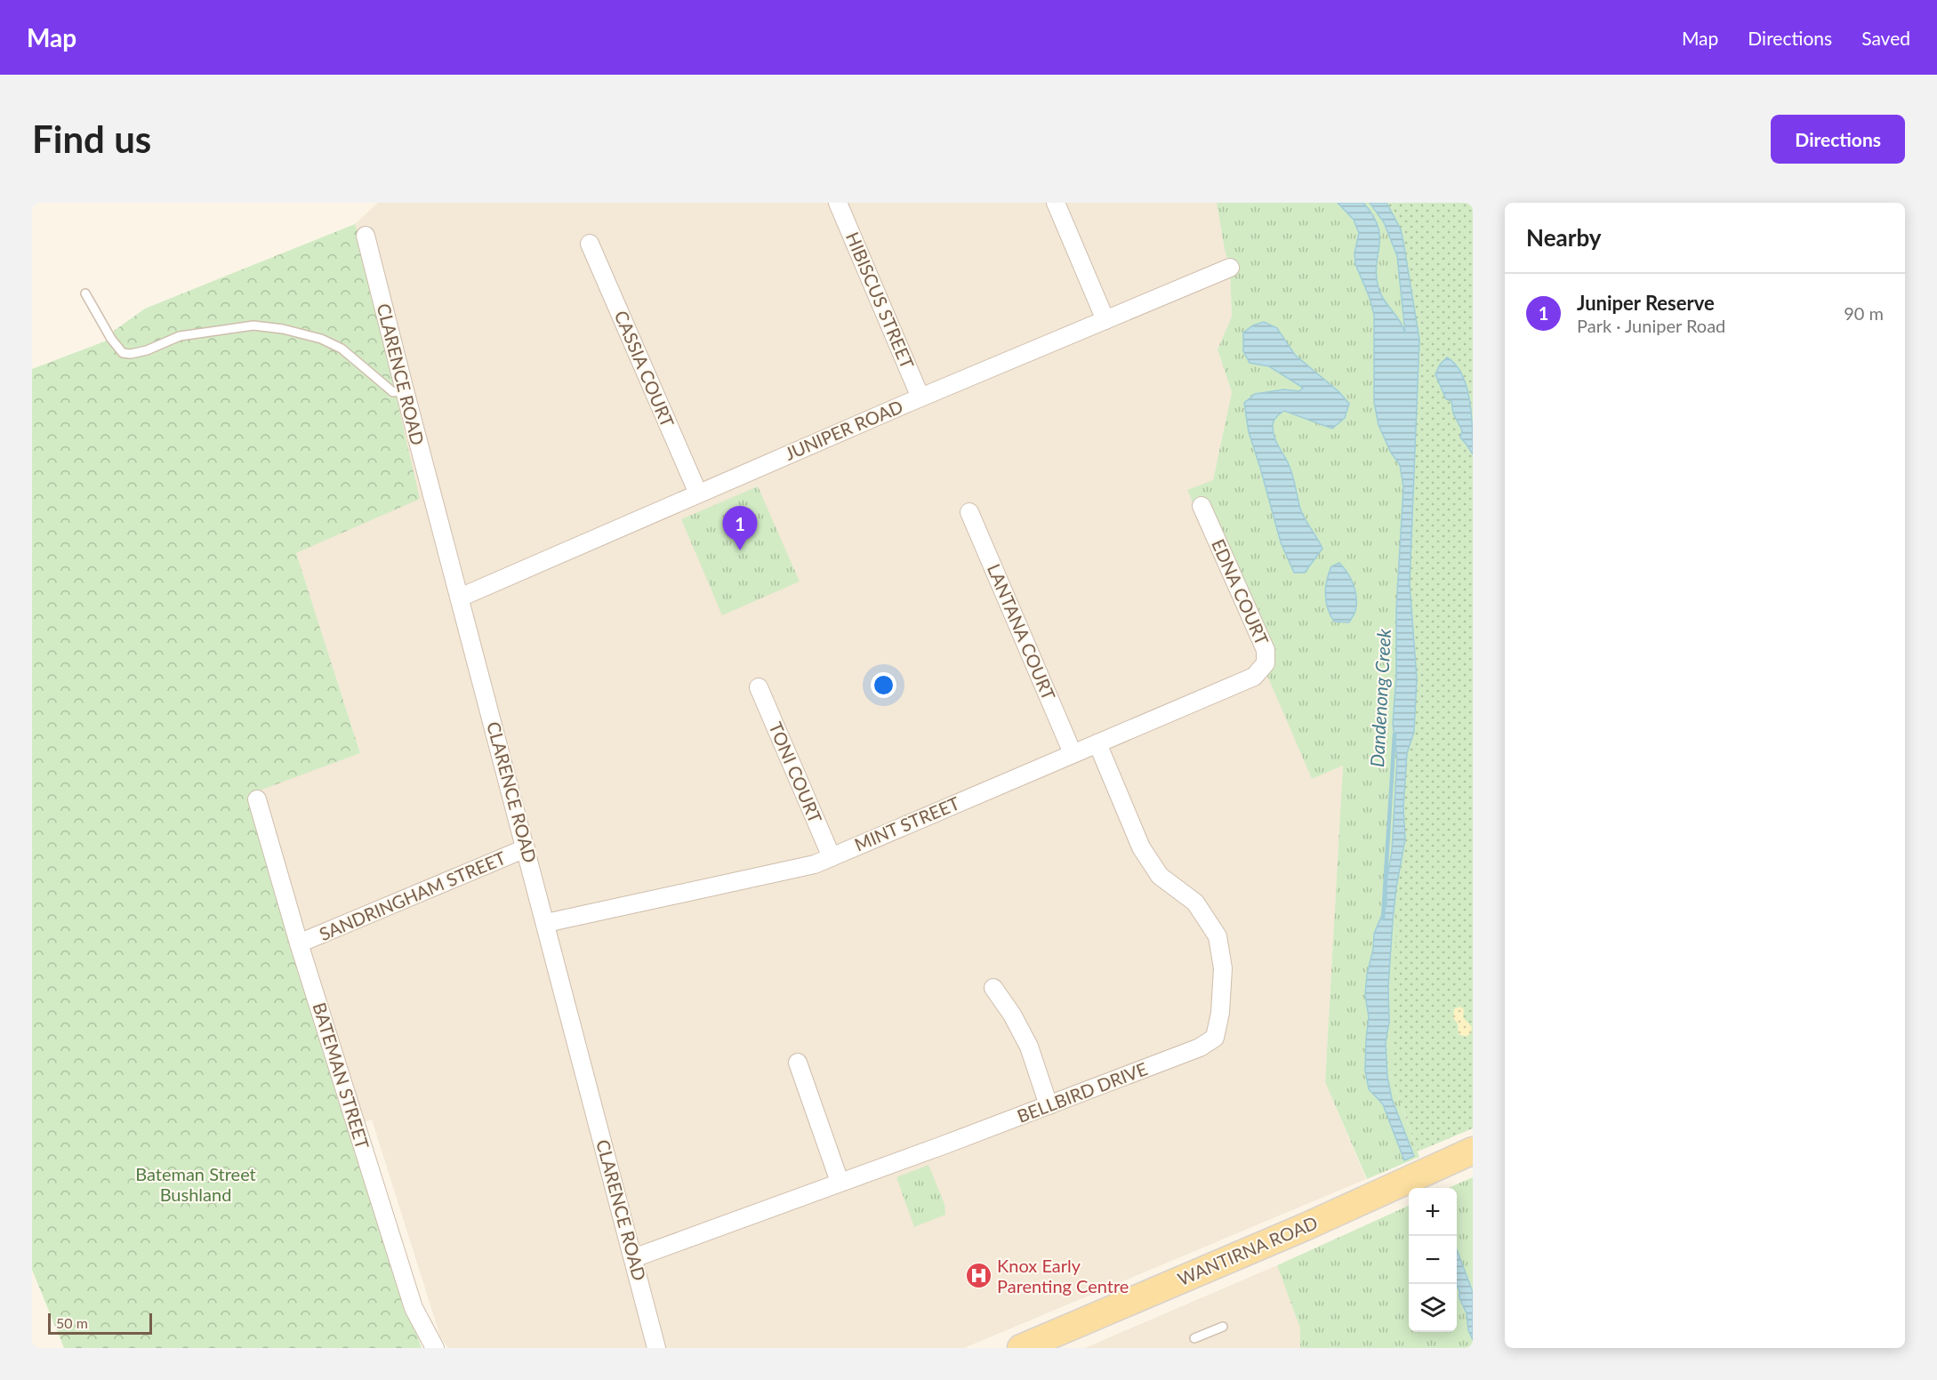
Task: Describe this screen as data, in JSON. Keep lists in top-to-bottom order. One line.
{"streets":{"main road":["WANTIRNA ROAD"],"street":["HIBISCUS STREET","CASSIA COURT","CLARENCE ROAD","JUNIPER ROAD","EDNA COURT","LANTANA COURT","TONI COURT","MINT STREET","SANDRINGHAM STREET","BATEMAN STREET","BELLBIRD DRIVE"]},"crossings":[["HIBISCUS STREET","JUNIPER ROAD"],["CASSIA COURT","JUNIPER ROAD"],["CLARENCE ROAD","JUNIPER ROAD"],["CLARENCE ROAD","MINT STREET"],["CLARENCE ROAD","SANDRINGHAM STREET"],["CLARENCE ROAD","BELLBIRD DRIVE"],["EDNA COURT","MINT STREET"],["LANTANA COURT","MINT STREET"],["TONI COURT","MINT STREET"],["MINT STREET","BELLBIRD DRIVE"],["SANDRINGHAM STREET","BATEMAN STREET"]],"water":["Dandenong Creek"],"parks":["Bateman Street Bushland"],"places":{"hospital":["Knox Early Parenting Centre"]},"scale_bar":"50 m","page":{"header":"Map","nav":["Map","Directions","Saved"],"buttons":"Directions","title":"Find us","heading":"Nearby","list":[{"mark":"1","name":"Juniper Reserve","note":"Park · Juniper Road","value":"90 m"}],"pins":"1","map_buttons":["+","−"],"scale":"50 m"}}
